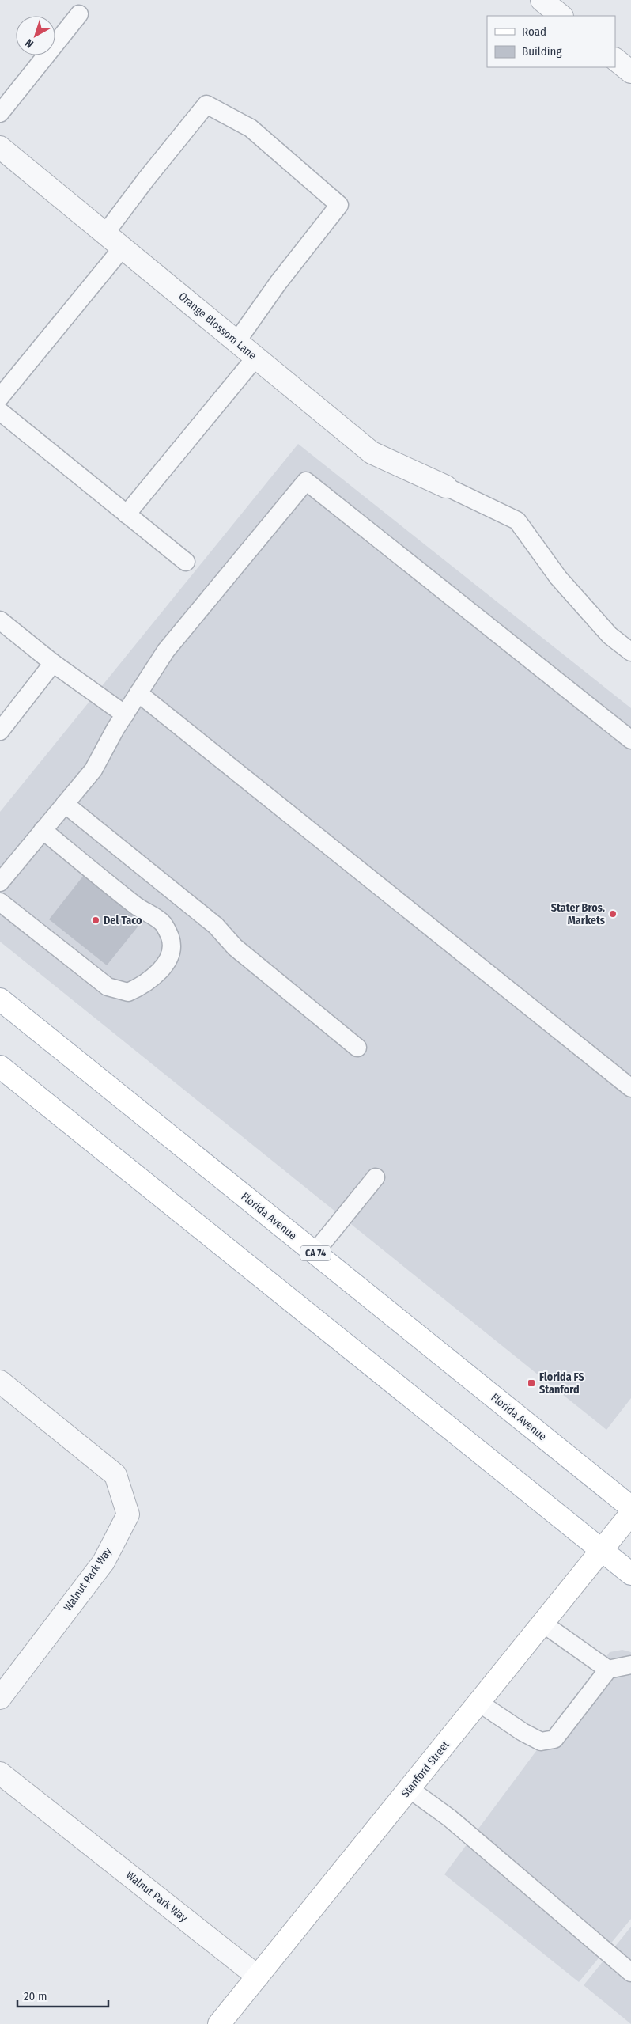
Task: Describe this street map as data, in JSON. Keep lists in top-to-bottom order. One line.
{"streets":{"main road":["Florida Avenue","CA 74","Stanford Street"],"street":["Orange Blossom Lane","Walnut Park Way"]},"crossings":[["Walnut Park Way","Stanford Street"]],"places":{"other":["Stater Bros. Markets","Del Taco"],"transit":["Florida FS Stanford"]},"legend":["Road","Building"],"scale_bar":"20 m","north":"bottom left"}
